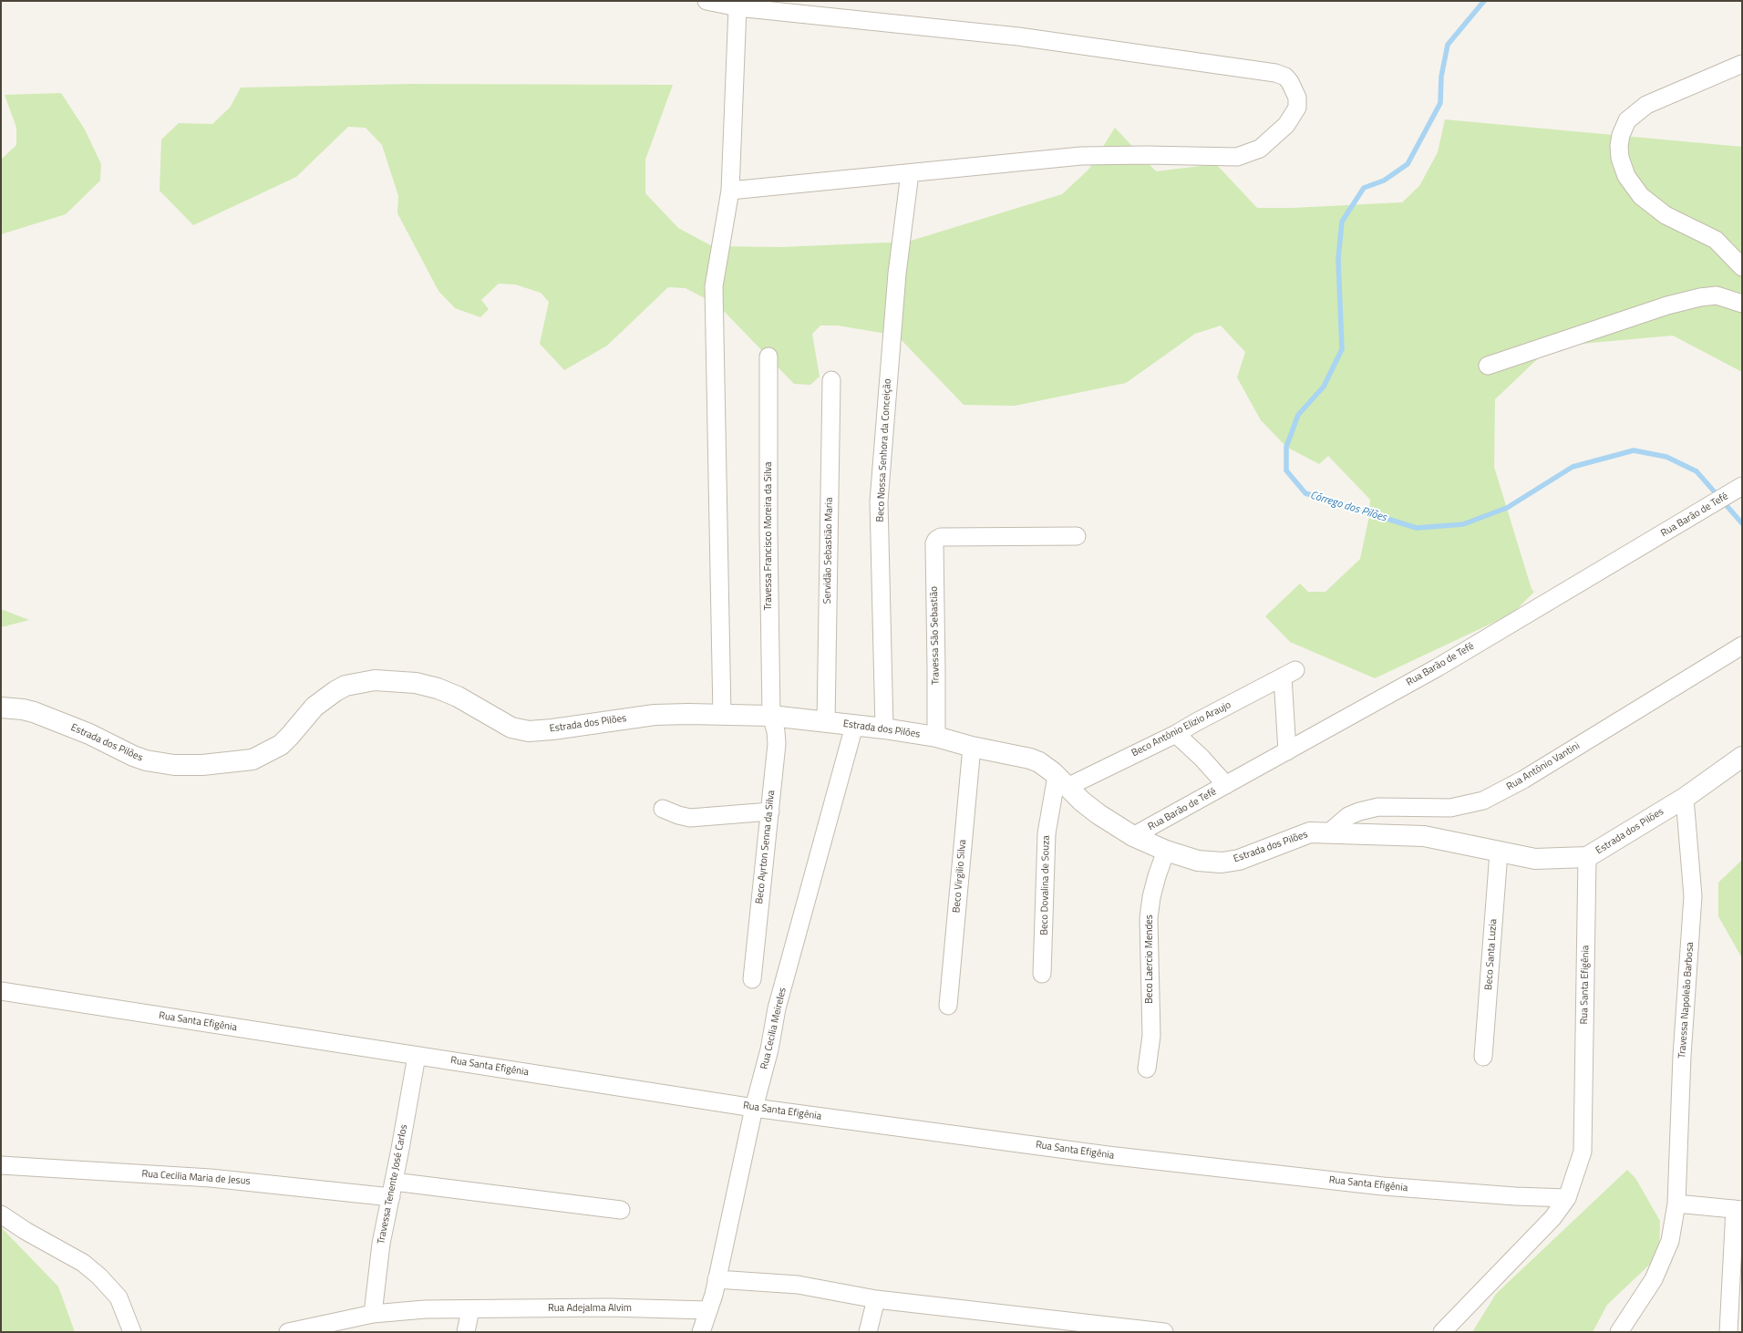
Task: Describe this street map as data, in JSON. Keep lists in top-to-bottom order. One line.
{"streets":{"street":["Beco Nossa Senhora da Conceição","Rua Barão de Tefé","Travessa Francisco Moreira da Silva","Servidão Sebastião Maria","Travessa São Sebastião","Estrada dos Pilões","Beco Antônio Elizio Araujo","Rua Antônio Vantini","Beco Ayrton Senna da Silva","Beco Virgilio Silva","Beco Dovalina de Souza","Beco Santa Luzia","Beco Laercio Mendes","Rua Santa Efigênia","Travessa Napoleão Barbosa","Rua Cecilia Meireles","Rua Cecilia Maria de Jesus","Travessa Tenente José Carlos","Rua Adejalma Alvim"]},"crossings":[["Beco Nossa Senhora da Conceição","Estrada dos Pilões"],["Rua Barão de Tefé","Estrada dos Pilões"],["Rua Barão de Tefé","Beco Antônio Elizio Araujo"],["Travessa Francisco Moreira da Silva","Estrada dos Pilões"],["Travessa Francisco Moreira da Silva","Beco Ayrton Senna da Silva"],["Servidão Sebastião Maria","Estrada dos Pilões"],["Travessa São Sebastião","Estrada dos Pilões"],["Estrada dos Pilões","Beco Antônio Elizio Araujo"],["Estrada dos Pilões","Rua Antônio Vantini"],["Estrada dos Pilões","Beco Ayrton Senna da Silva"],["Estrada dos Pilões","Beco Virgilio Silva"],["Estrada dos Pilões","Beco Dovalina de Souza"],["Estrada dos Pilões","Beco Santa Luzia"],["Estrada dos Pilões","Beco Laercio Mendes"],["Estrada dos Pilões","Rua Santa Efigênia"],["Estrada dos Pilões","Travessa Napoleão Barbosa"],["Estrada dos Pilões","Rua Cecilia Meireles"],["Beco Antônio Elizio Araujo","Beco Dovalina de Souza"],["Rua Santa Efigênia","Rua Cecilia Meireles"],["Rua Santa Efigênia","Travessa Tenente José Carlos"],["Rua Cecilia Meireles","Rua Adejalma Alvim"],["Rua Cecilia Maria de Jesus","Travessa Tenente José Carlos"],["Travessa Tenente José Carlos","Rua Adejalma Alvim"]],"water":["Córrego dos Pilões"]}
